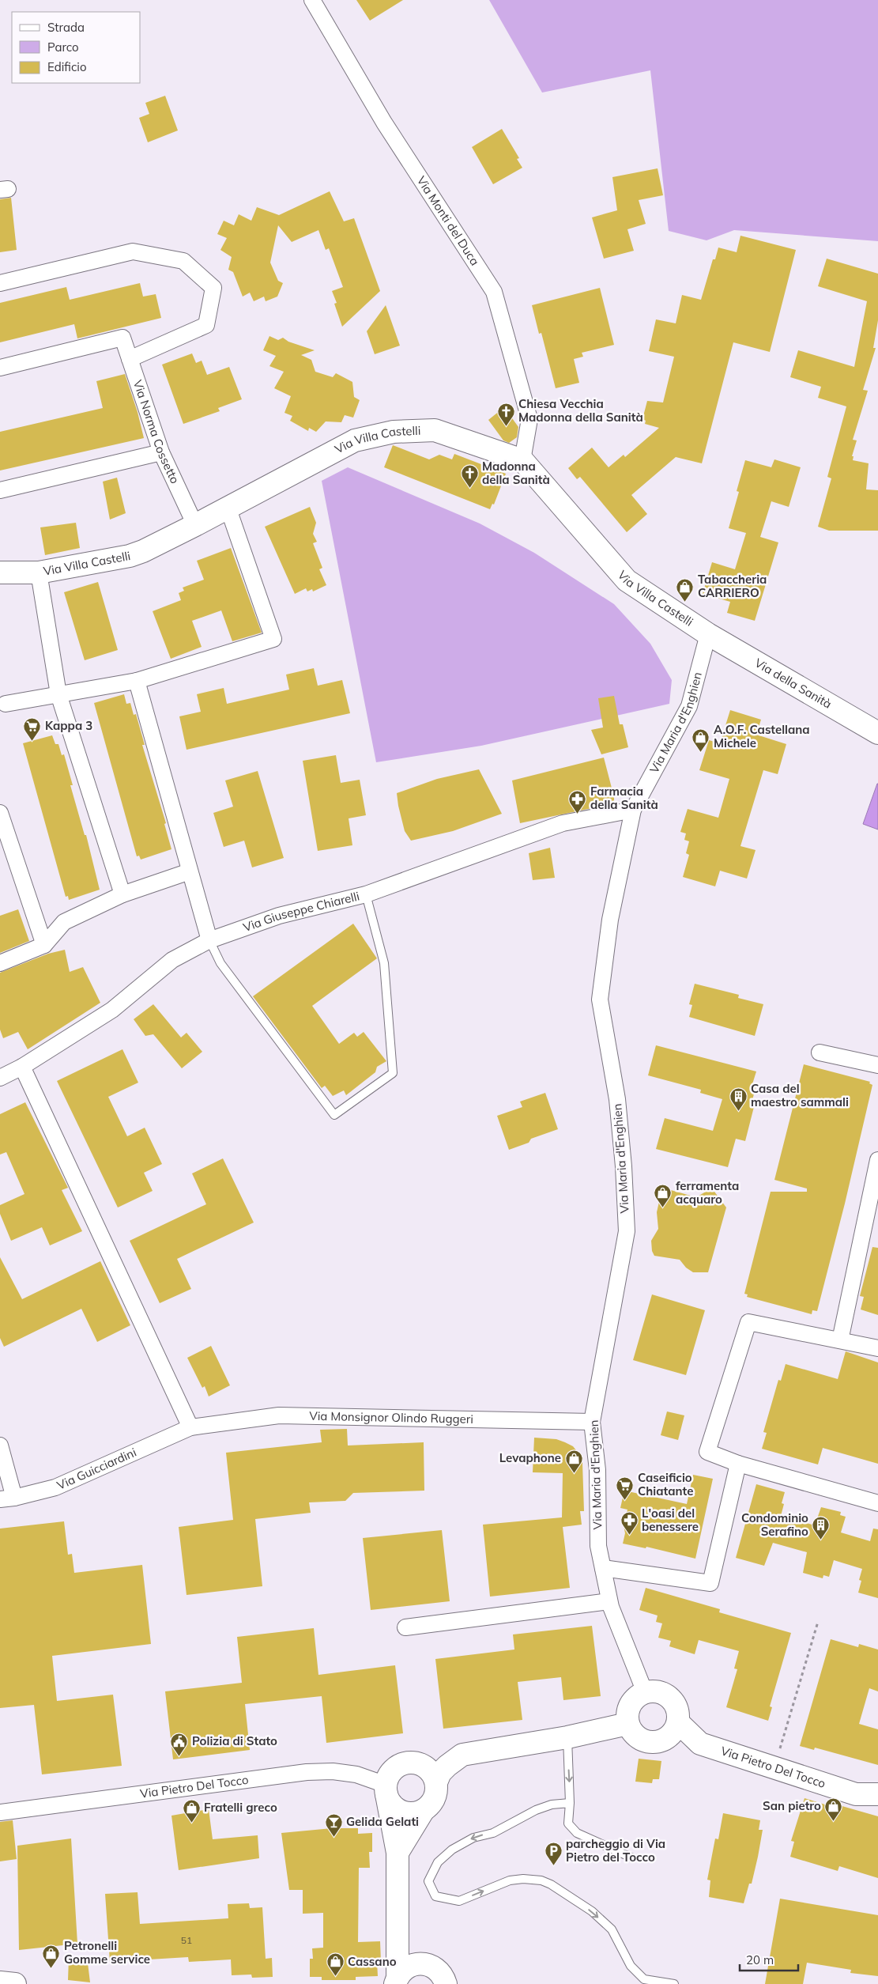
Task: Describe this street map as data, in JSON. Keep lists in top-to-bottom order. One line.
{"streets":{"main road":["Via Villa Castelli","Via della Sanità","Via Pietro Del Tocco"],"street":["Via Monti del Duca","Via Norma Cossetto","Via Maria d'Enghien","Via Giuseppe Chiarelli","Via Monsignor Olindo Ruggeri","Via Guicciardini"]},"crossings":[["Via Monti del Duca","Via Villa Castelli"],["Via Norma Cossetto","Via Villa Castelli"],["Via Villa Castelli","Via della Sanità"],["Via Villa Castelli","Via Maria d'Enghien"],["Via della Sanità","Via Maria d'Enghien"],["Via Maria d'Enghien","Via Giuseppe Chiarelli"],["Via Maria d'Enghien","Via Monsignor Olindo Ruggeri"],["Via Maria d'Enghien","Via Pietro Del Tocco"],["Via Monsignor Olindo Ruggeri","Via Guicciardini"]],"places":{"church":["Chiesa Vecchia Madonna della Sanità","Madonna della Sanità"],"shop":["Tabaccheria CARRIERO","A.O.F. Castellana Michele","ferramenta acquaro","Levaphone","San pietro","Fratelli greco","Petronelli Gomme service","Cassano"],"supermarket":["Kappa 3","Caseificio Chiatante"],"pharmacy":["Farmacia della Sanità","L'oasi del benessere"],"building":["Casa del maestro sammali","Condominio Serafino"],"public building":["Polizia di Stato"],"bar":["Gelida Gelati"],"parking":["parcheggio di Via Pietro del Tocco"]},"house_numbers":["51"],"legend":["Strada","Parco","Edificio"],"scale_bar":"20 m"}
